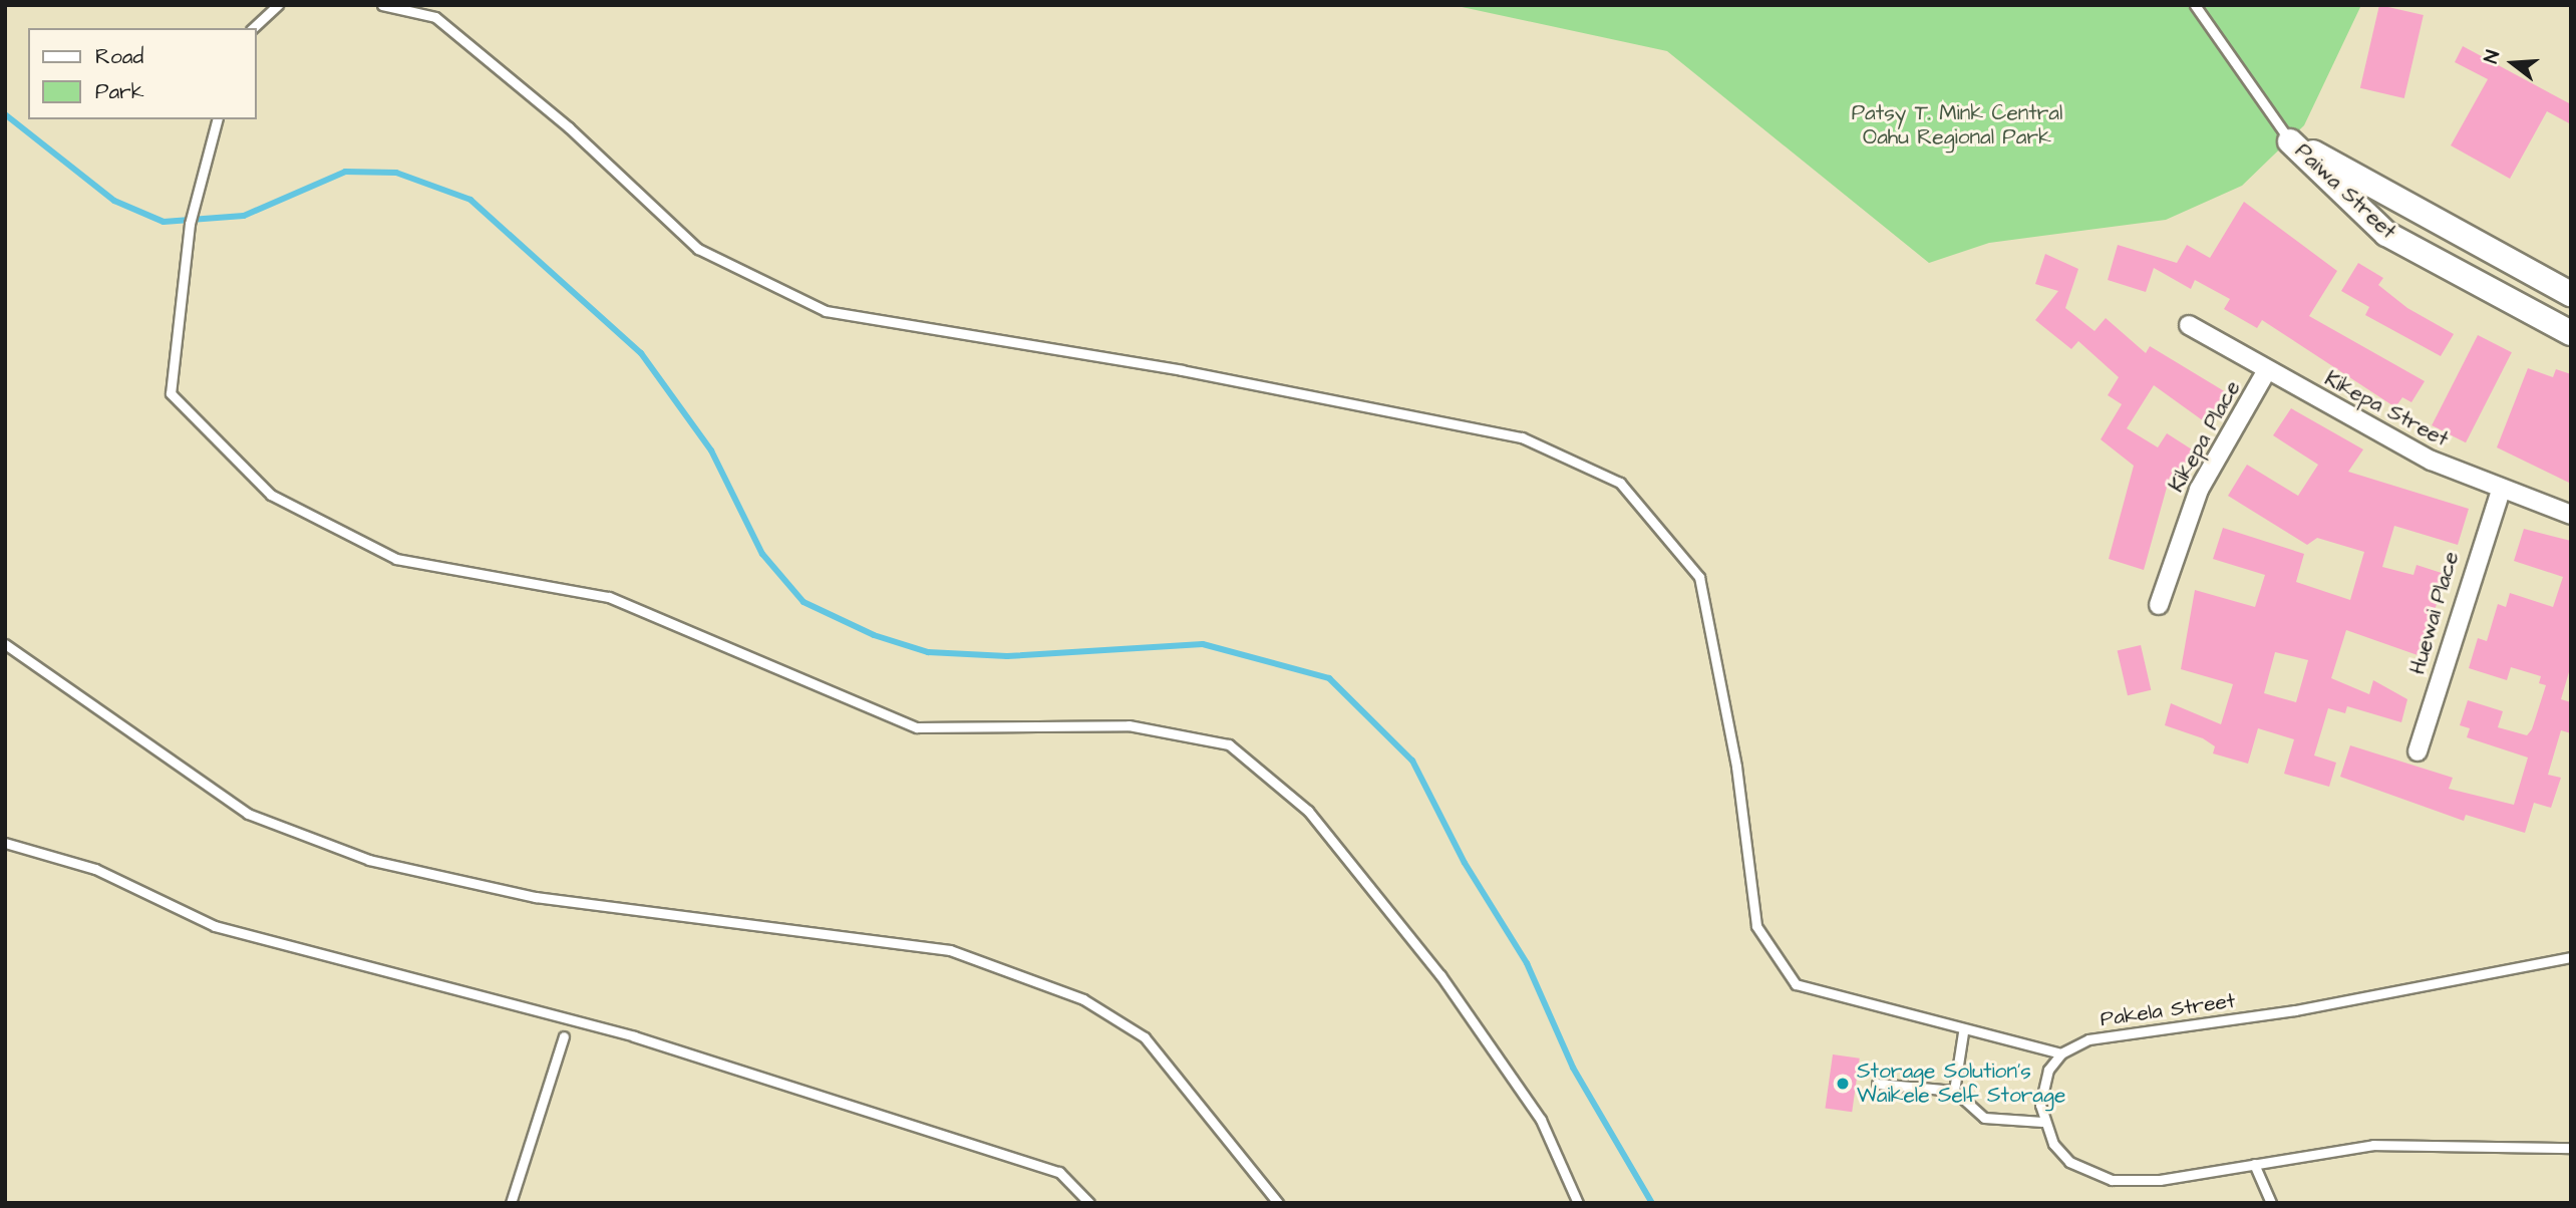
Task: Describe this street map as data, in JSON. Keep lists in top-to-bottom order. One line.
{"streets":{"street":["Paiwa Street","Kikepa Street","Kikepa Place","Huewai Place"],"lane":["Pakela Street"]},"crossings":[["Kikepa Street","Kikepa Place"],["Kikepa Street","Huewai Place"]],"parks":["Patsy T. Mink Central Oahu Regional Park"],"places":["Storage Solution's Waikele Self Storage"],"legend":["Road","Park"],"north":"left"}
